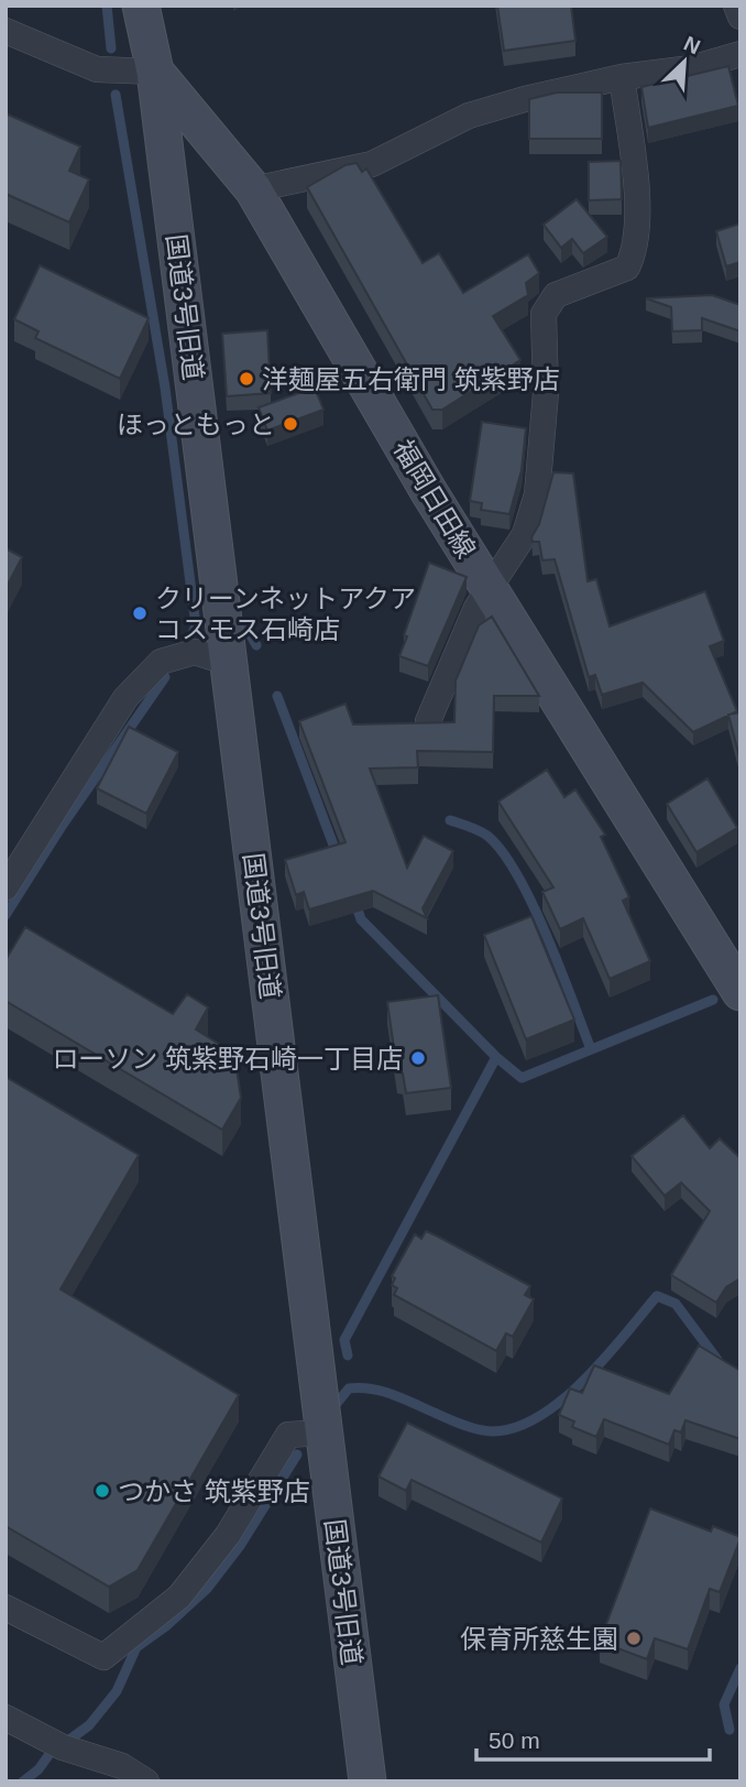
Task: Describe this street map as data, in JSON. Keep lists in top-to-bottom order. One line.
{"streets":{"street":["国道3号旧道","福岡日田線"]},"crossings":[["国道3号旧道","福岡日田線"]],"places":["洋麺屋五右衛門 筑紫野店","ほっともっと","クリーンネットアクア コスモス石崎店","ローソン 筑紫野石崎一丁目店","つかさ 筑紫野店","保育所慈生園"],"scale_bar":"50 m","north":"top right"}
